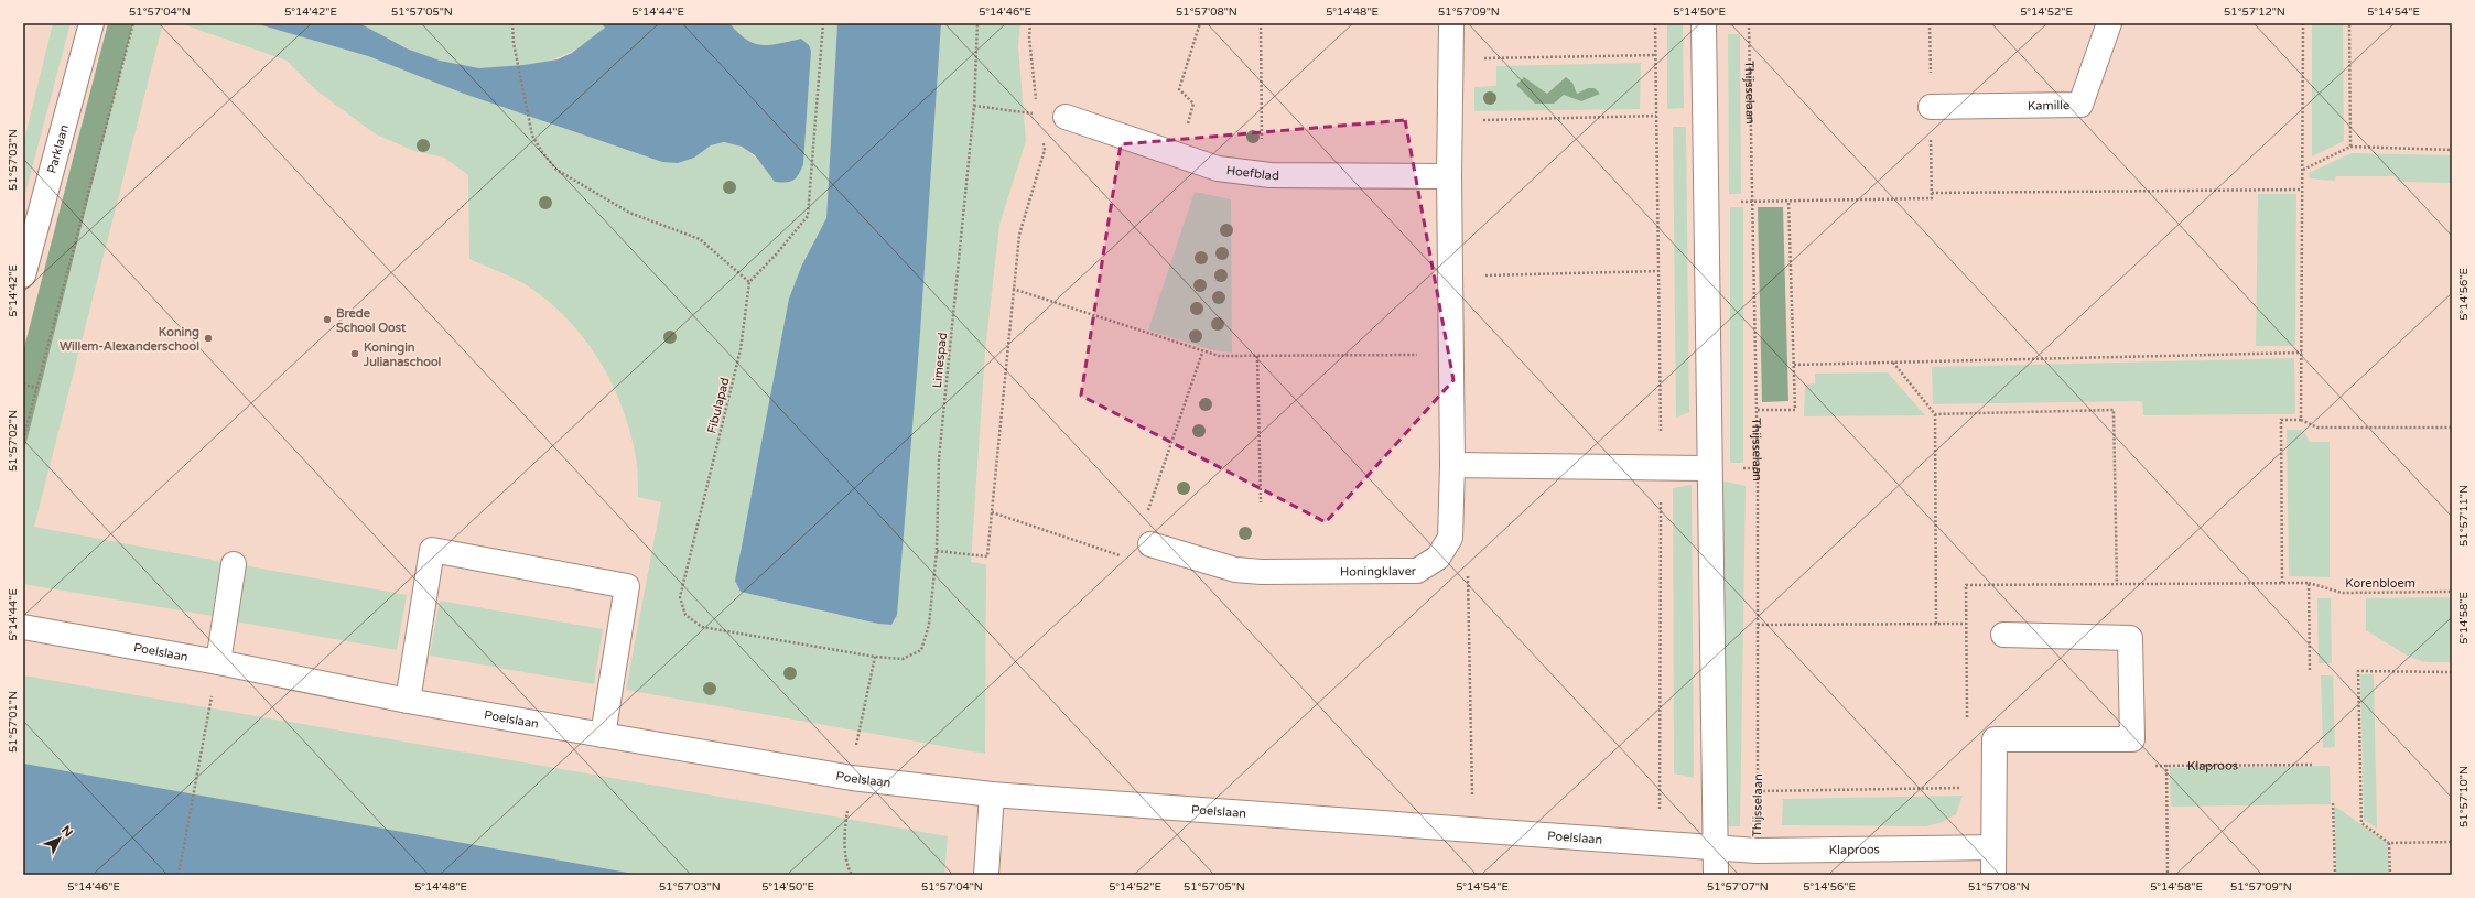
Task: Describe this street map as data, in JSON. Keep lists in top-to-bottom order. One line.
{"streets":{"street":["Kamille","Parklaan","Hoefblad","Honingklaver","Poelslaan","Klaproos"],"path":["Thijsselaan","Limespad","Fibulapad","Korenbloem"]},"crossings":[["Thijsselaan","Klaproos"],["Limespad","Fibulapad"],["Poelslaan","Klaproos"]],"places":["Brede School Oost","Koning Willem-Alexanderschool","Koningin Julianaschool"],"north":"top right","coordinates":["51°57'04\"N","5°14'42\"E","51°57'05\"N","5°14'44\"E","5°14'46\"E","51°57'08\"N","5°14'48\"E","51°57'09\"N","5°14'50\"E","5°14'52\"E","51°57'12\"N","5°14'54\"E","51°57'03\"N","5°14'56\"E","51°57'02\"N","51°57'11\"N","5°14'58\"E","51°57'01\"N","51°57'10\"N","51°57'07\"N"]}
